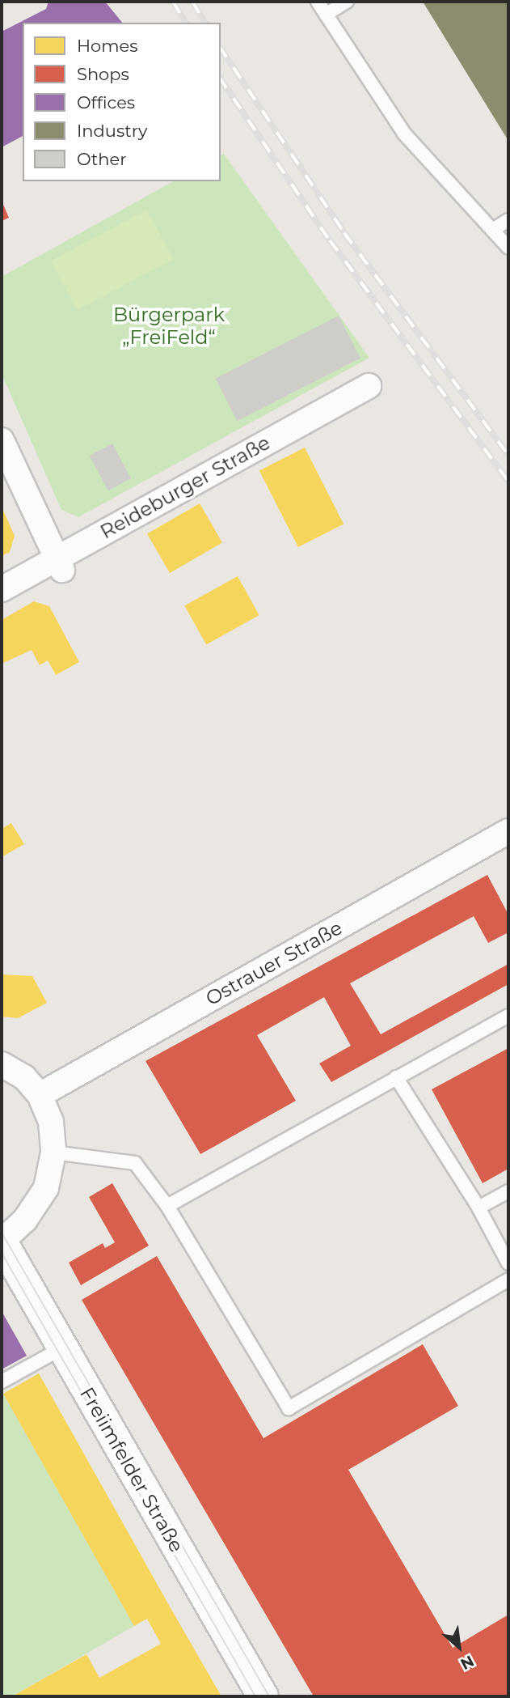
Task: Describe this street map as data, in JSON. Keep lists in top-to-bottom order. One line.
{"streets":{"street":["Reideburger Straße","Ostrauer Straße","Freiimfelder Straße"]},"parks":["Bürgerpark „FreiFeld“"],"legend":["Homes","Shops","Offices","Industry","Other"],"north":"bottom right"}
